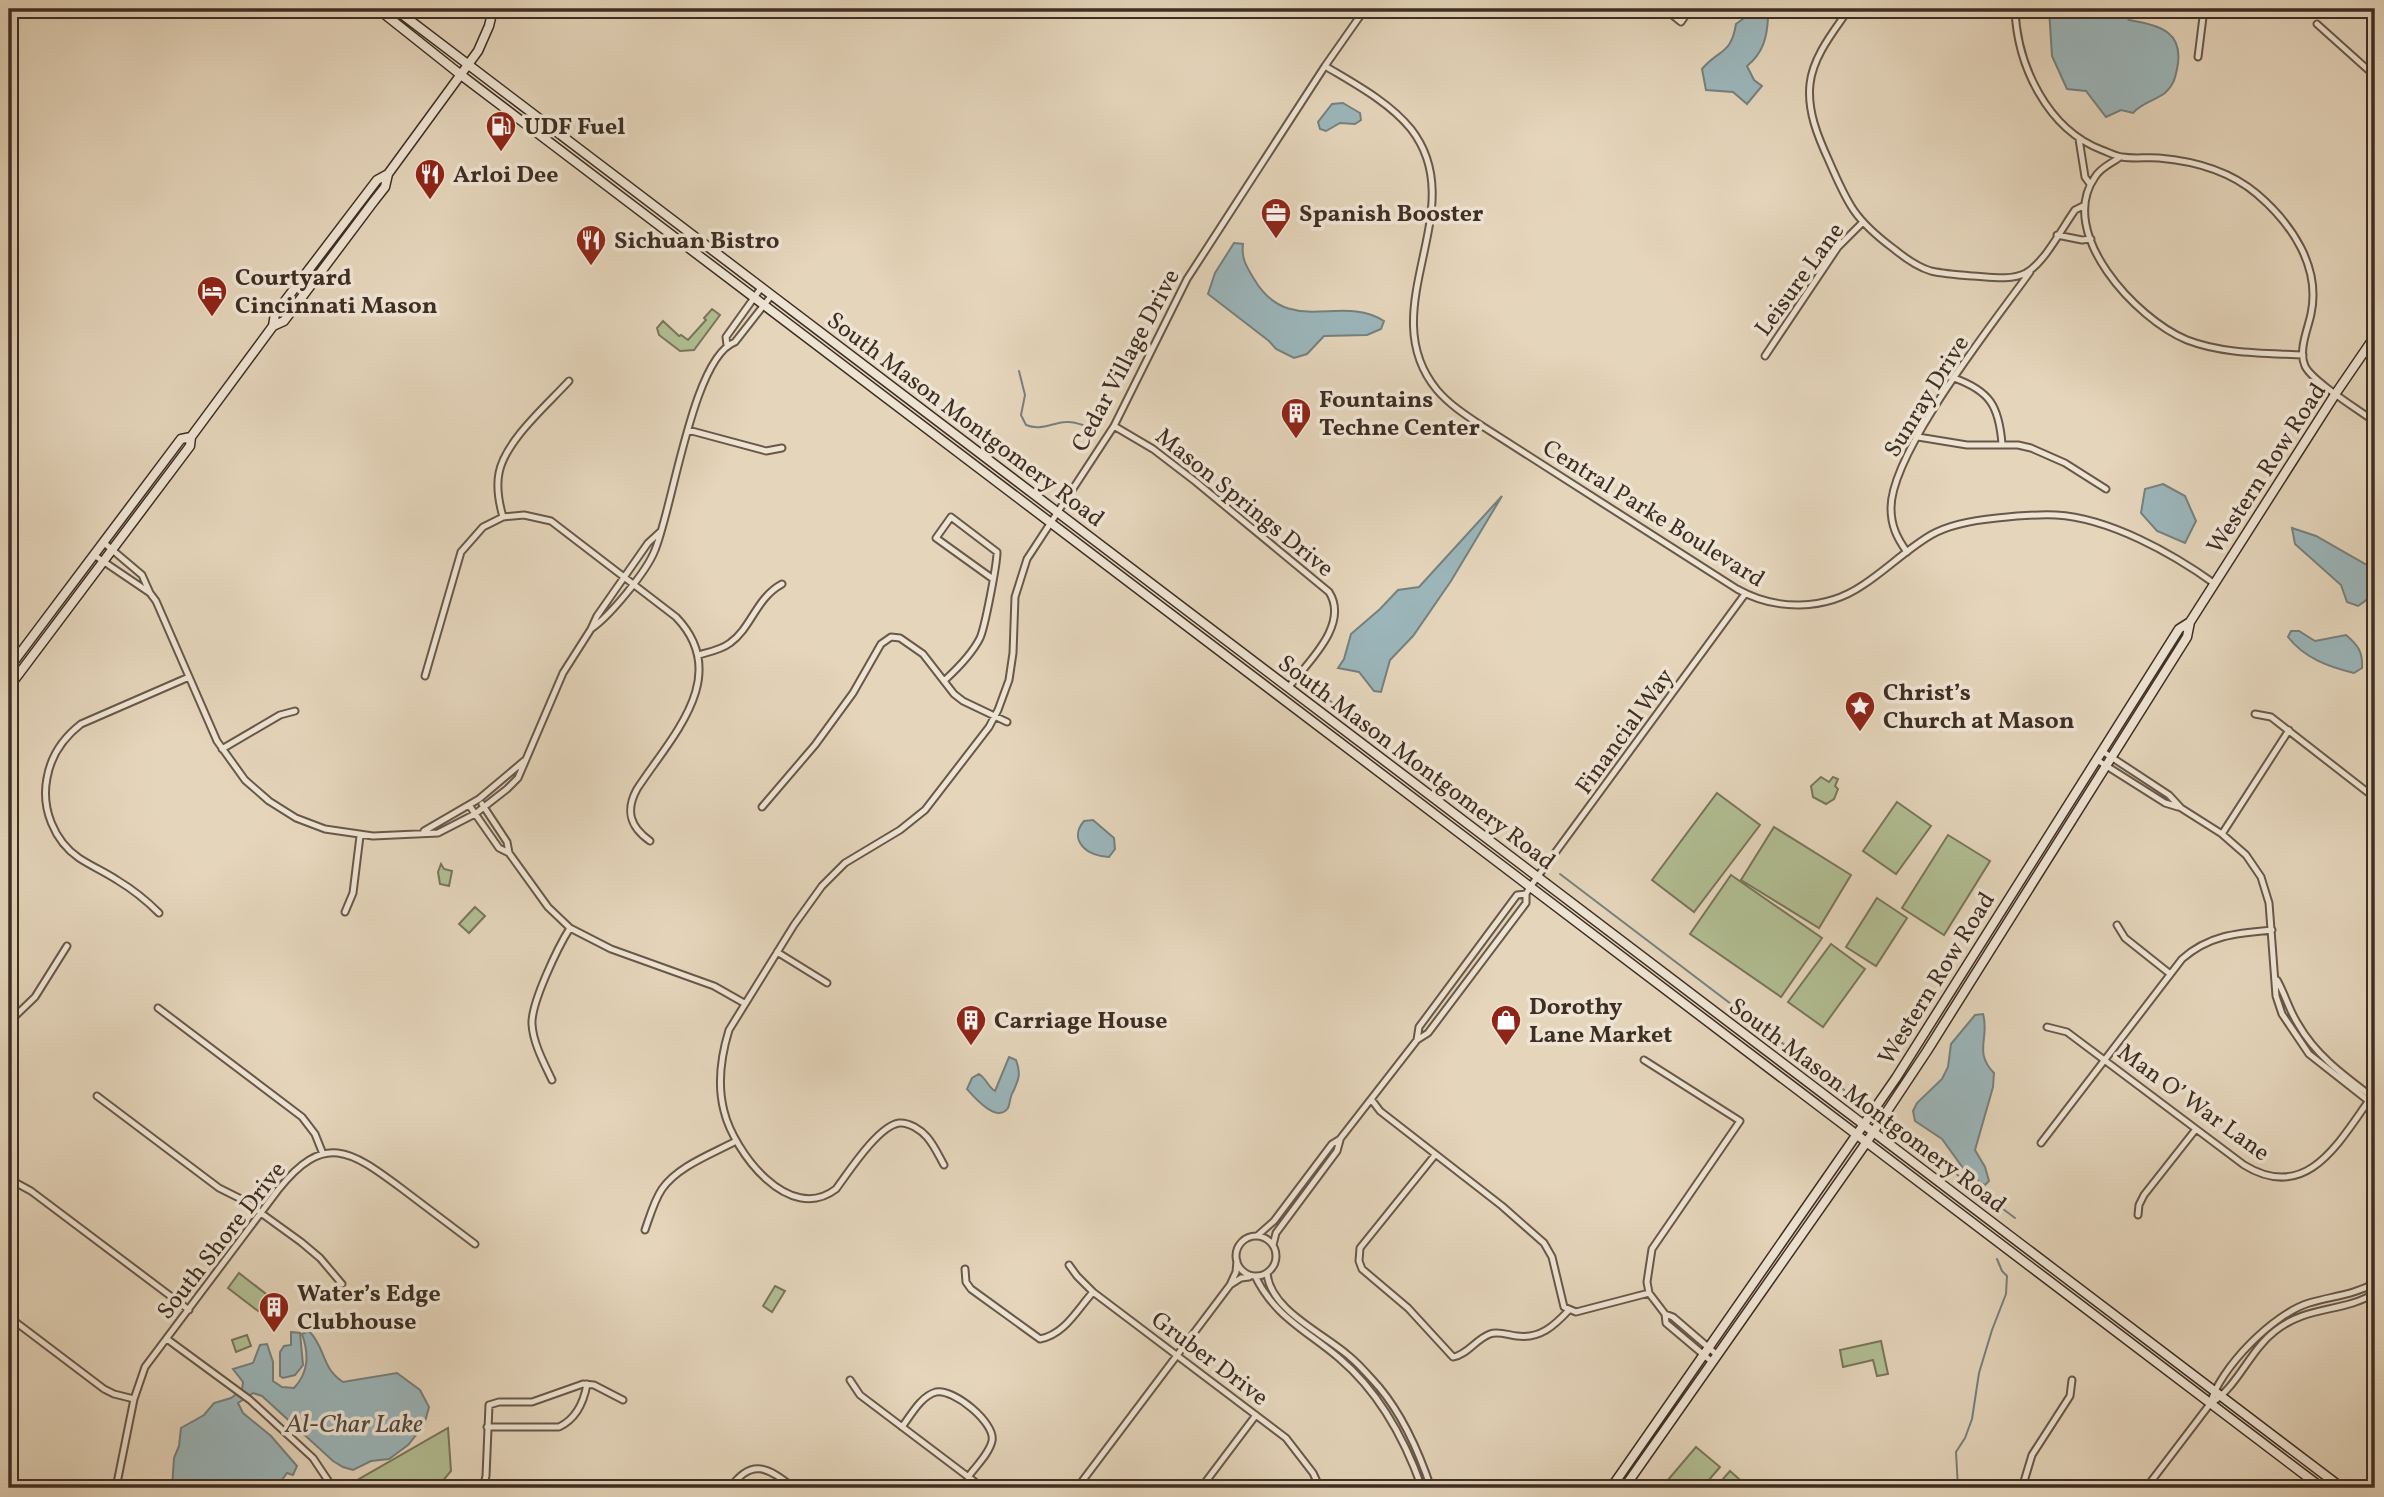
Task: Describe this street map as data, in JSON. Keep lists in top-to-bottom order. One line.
{"streets":{"main road":["South Mason Montgomery Road","Western Row Road"],"street":["Leisure Lane","Cedar Village Drive","Sunray Drive","Mason Springs Drive","Central Parke Boulevard","Financial Way","Man O’ War Lane","South Shore Drive","Gruber Drive"]},"crossings":[["Cedar Village Drive","South Mason Montgomery Road"],["Cedar Village Drive","Mason Springs Drive"],["Cedar Village Drive","Central Parke Boulevard"],["Sunray Drive","Central Parke Boulevard"],["South Mason Montgomery Road","Western Row Road"],["South Mason Montgomery Road","Mason Springs Drive"],["South Mason Montgomery Road","Financial Way"],["Western Row Road","Central Parke Boulevard"],["Central Parke Boulevard","Financial Way"]],"water":["Al-Char Lake"],"places":{"fuel station":["UDF Fuel"],"restaurant":["Arloi Dee","Sichuan Bistro"],"office":["Spanish Booster"],"hotel":["Courtyard Cincinnati Mason"],"building":["Fountains Techne Center","Carriage House","Water’s Edge Clubhouse"],"place":["Christ’s Church at Mason"],"shop":["Dorothy Lane Market"]}}
